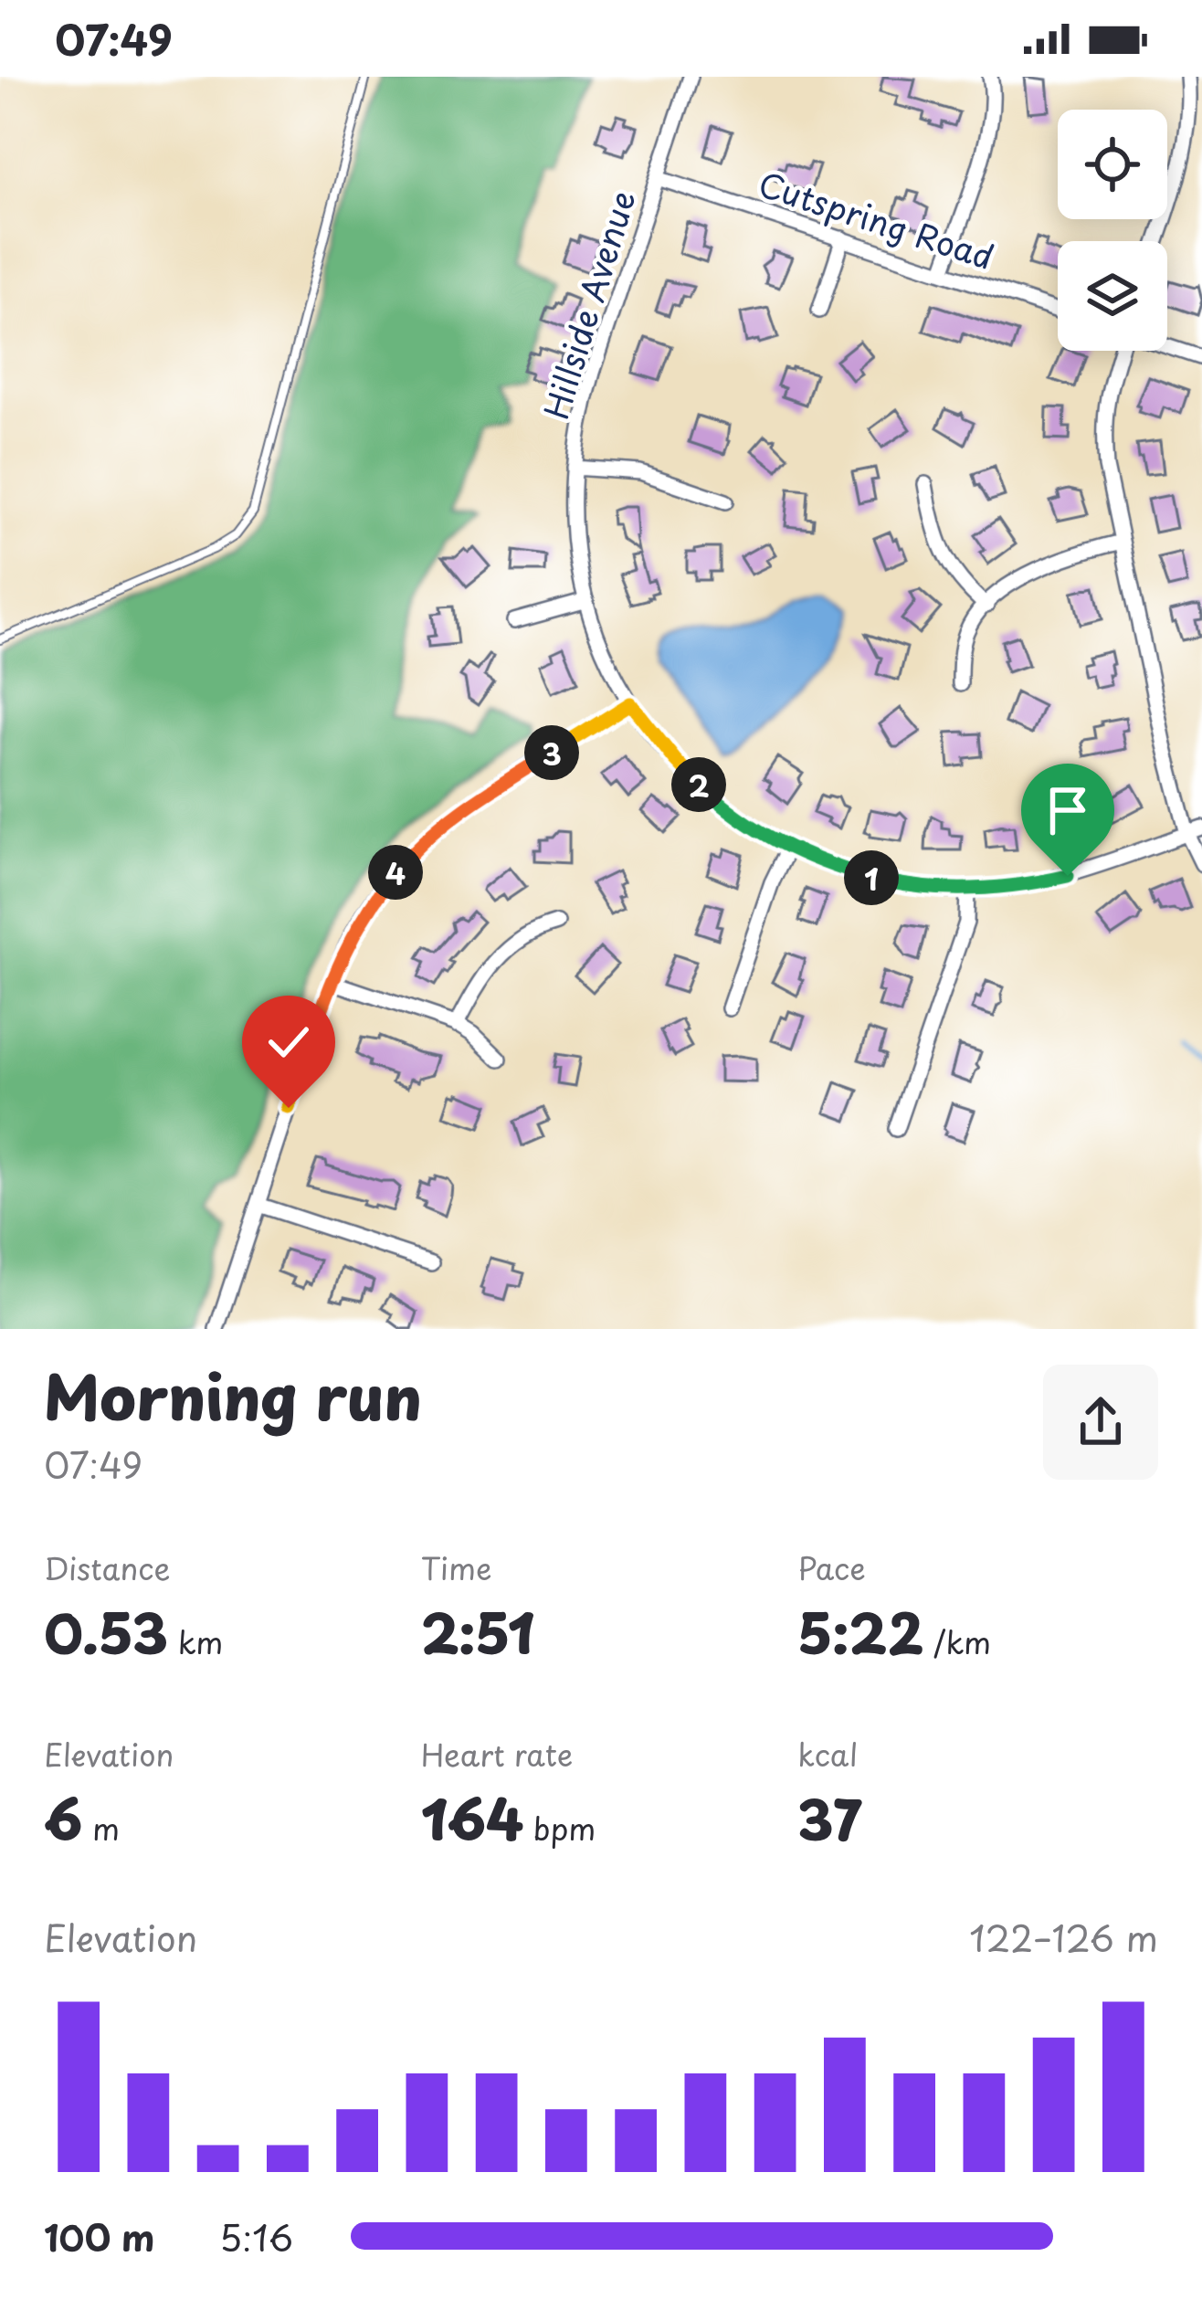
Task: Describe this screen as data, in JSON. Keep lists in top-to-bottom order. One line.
{"streets":{"street":["Cutspring Road","Hillside Avenue"]},"crossings":[["Cutspring Road","Hillside Avenue"]],"page":{"status":"07:49","pins":["3","2","4","1"],"heading":["Morning run","07:49"],"stats":[["Distance","0.53 km"],["Time","2:51"],["Pace","5:22 /km"],["Elevation","6 m"],["Heart rate","164 bpm"],["kcal","37"]],"chart":["Elevation","122–126 m"],"list":[{"name":"100 m","note":"5:16"}]}}
